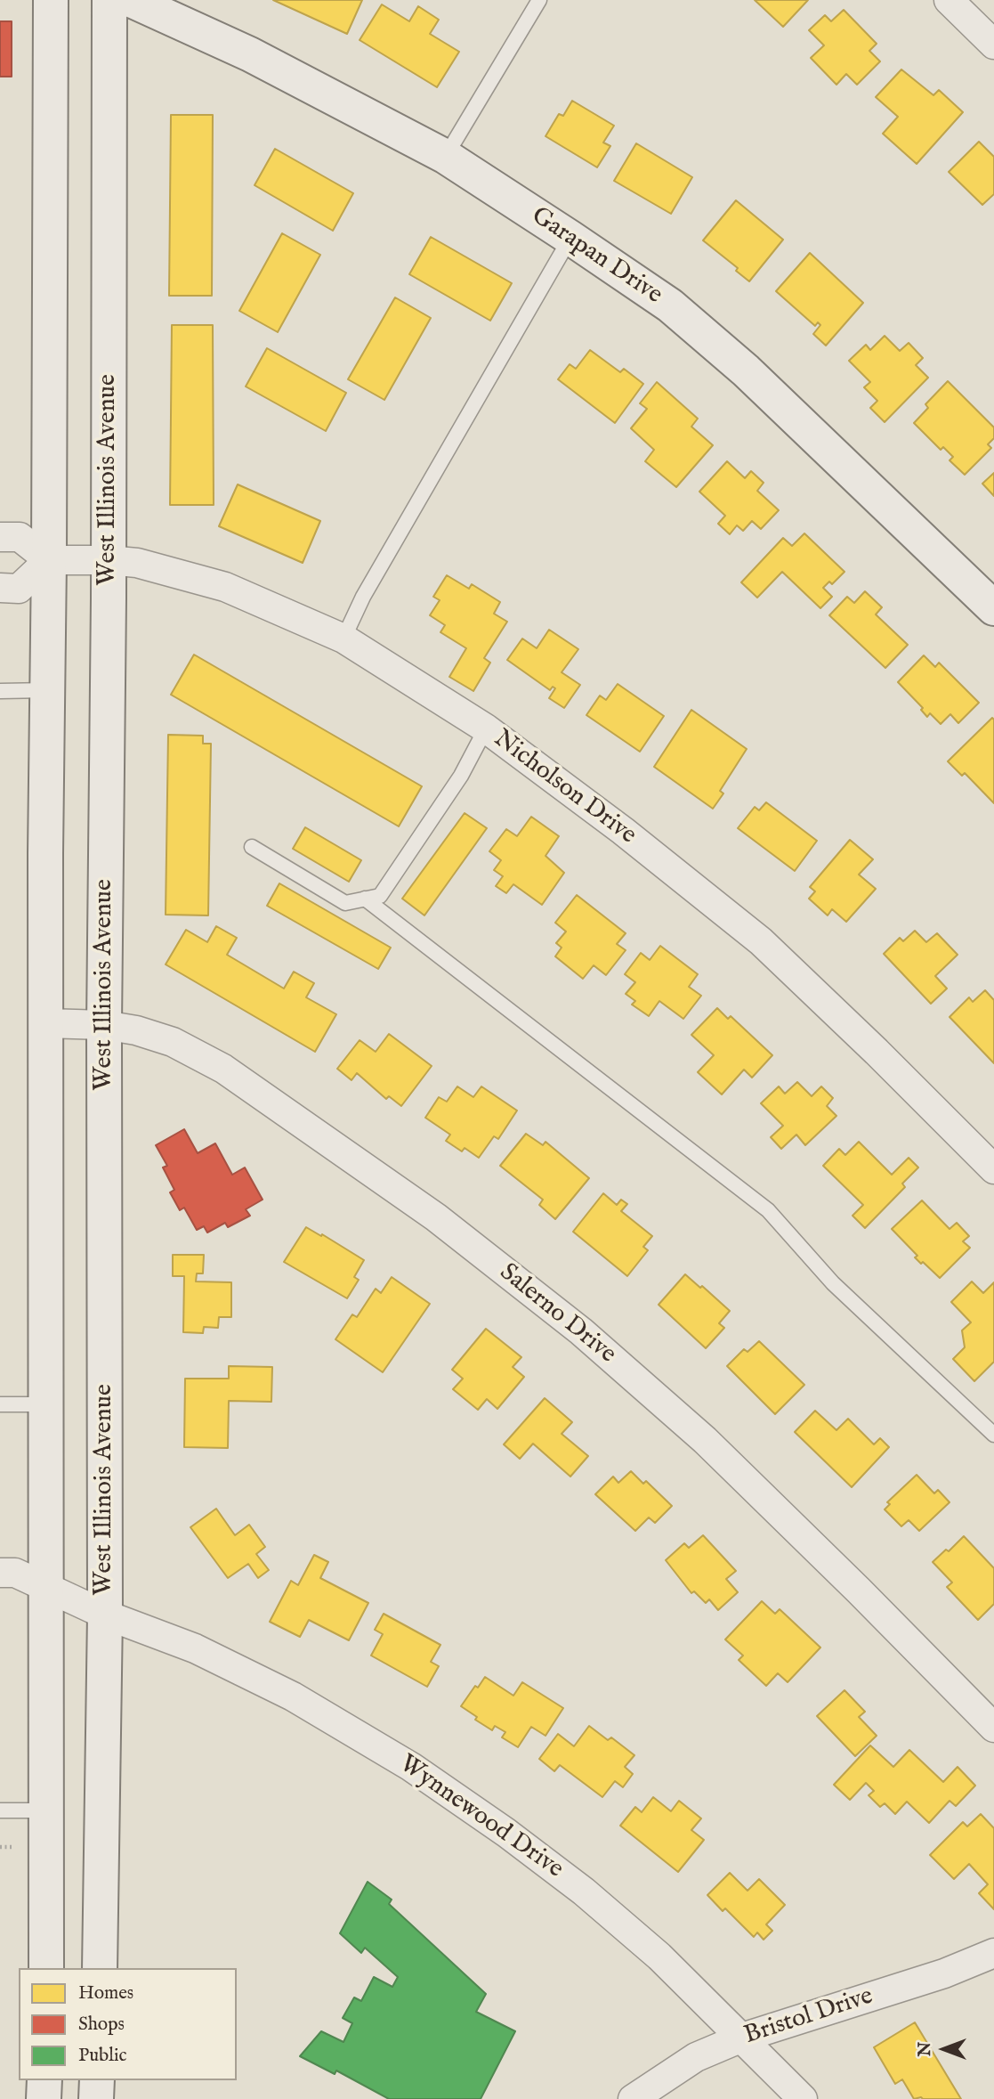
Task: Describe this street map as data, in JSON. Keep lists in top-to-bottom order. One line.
{"streets":{"main road":["Garapan Drive","West Illinois Avenue"],"street":["Nicholson Drive","Salerno Drive","Wynnewood Drive","Bristol Drive"]},"crossings":[["West Illinois Avenue","Nicholson Drive"],["West Illinois Avenue","Salerno Drive"],["West Illinois Avenue","Wynnewood Drive"],["Wynnewood Drive","Bristol Drive"]],"legend":["Homes","Shops","Public"],"north":"left"}
